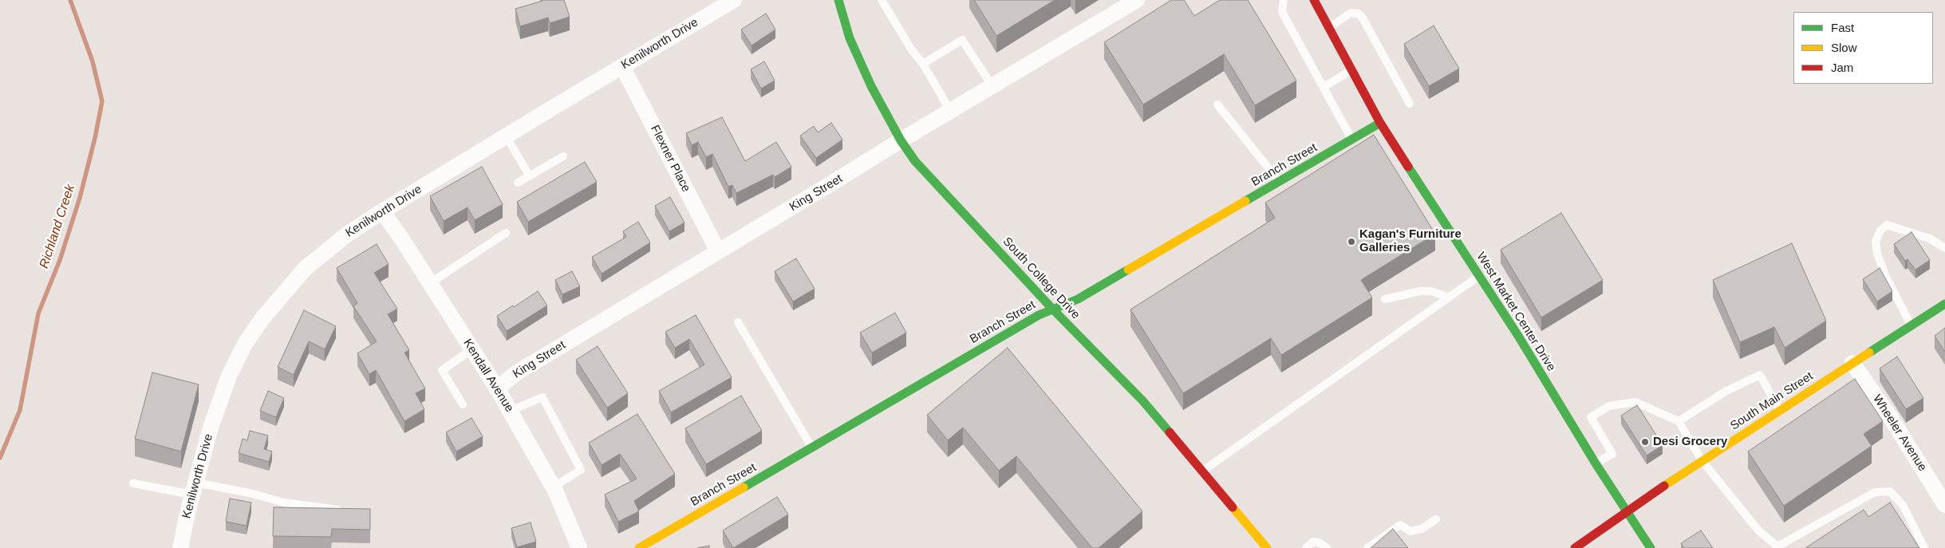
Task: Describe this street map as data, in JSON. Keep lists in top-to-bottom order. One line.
{"streets":{"main road":["Branch Street","South College Drive","West Market Center Drive","South Main Street"],"street":["Kenilworth Drive","Flexner Place","King Street","Kendall Avenue","Wheeler Avenue"]},"crossings":[["Kenilworth Drive","Flexner Place"],["Kenilworth Drive","Kendall Avenue"],["Flexner Place","King Street"],["Branch Street","South College Drive"],["Branch Street","West Market Center Drive"],["King Street","South College Drive"],["King Street","Kendall Avenue"],["West Market Center Drive","South Main Street"],["South Main Street","Wheeler Avenue"]],"water":["Richland Creek"],"places":["Kagan's Furniture Galleries","Desi Grocery"],"legend":["Fast","Slow","Jam"]}
